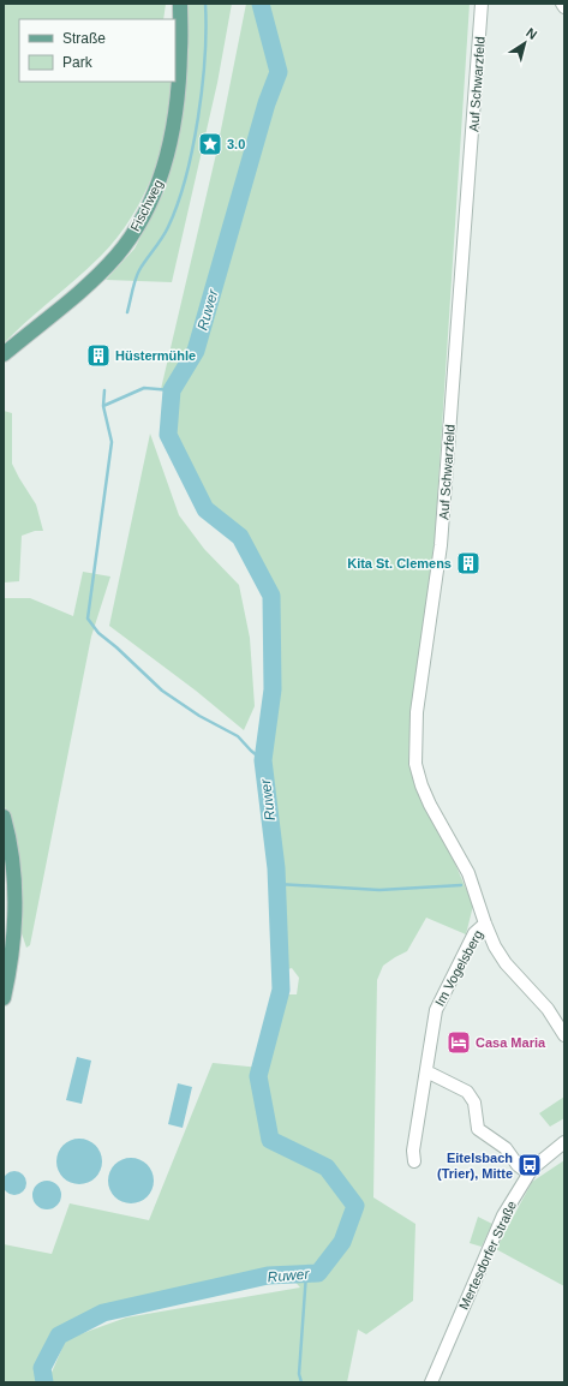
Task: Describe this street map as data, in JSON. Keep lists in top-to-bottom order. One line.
{"streets":{"main road":["Fischweg"],"street":["Auf Schwarzfeld","Im Vogelsberg","Mertesdorfer Straße"]},"crossings":[["Auf Schwarzfeld","Im Vogelsberg"]],"water":["Ruwer"],"places":{"place":["3.0"],"building":["Hüstermühle","Kita St. Clemens"],"hotel":["Casa Maria"],"bus stop":["Eitelsbach (Trier), Mitte"]},"legend":["Straße","Park"],"north":"top right"}
